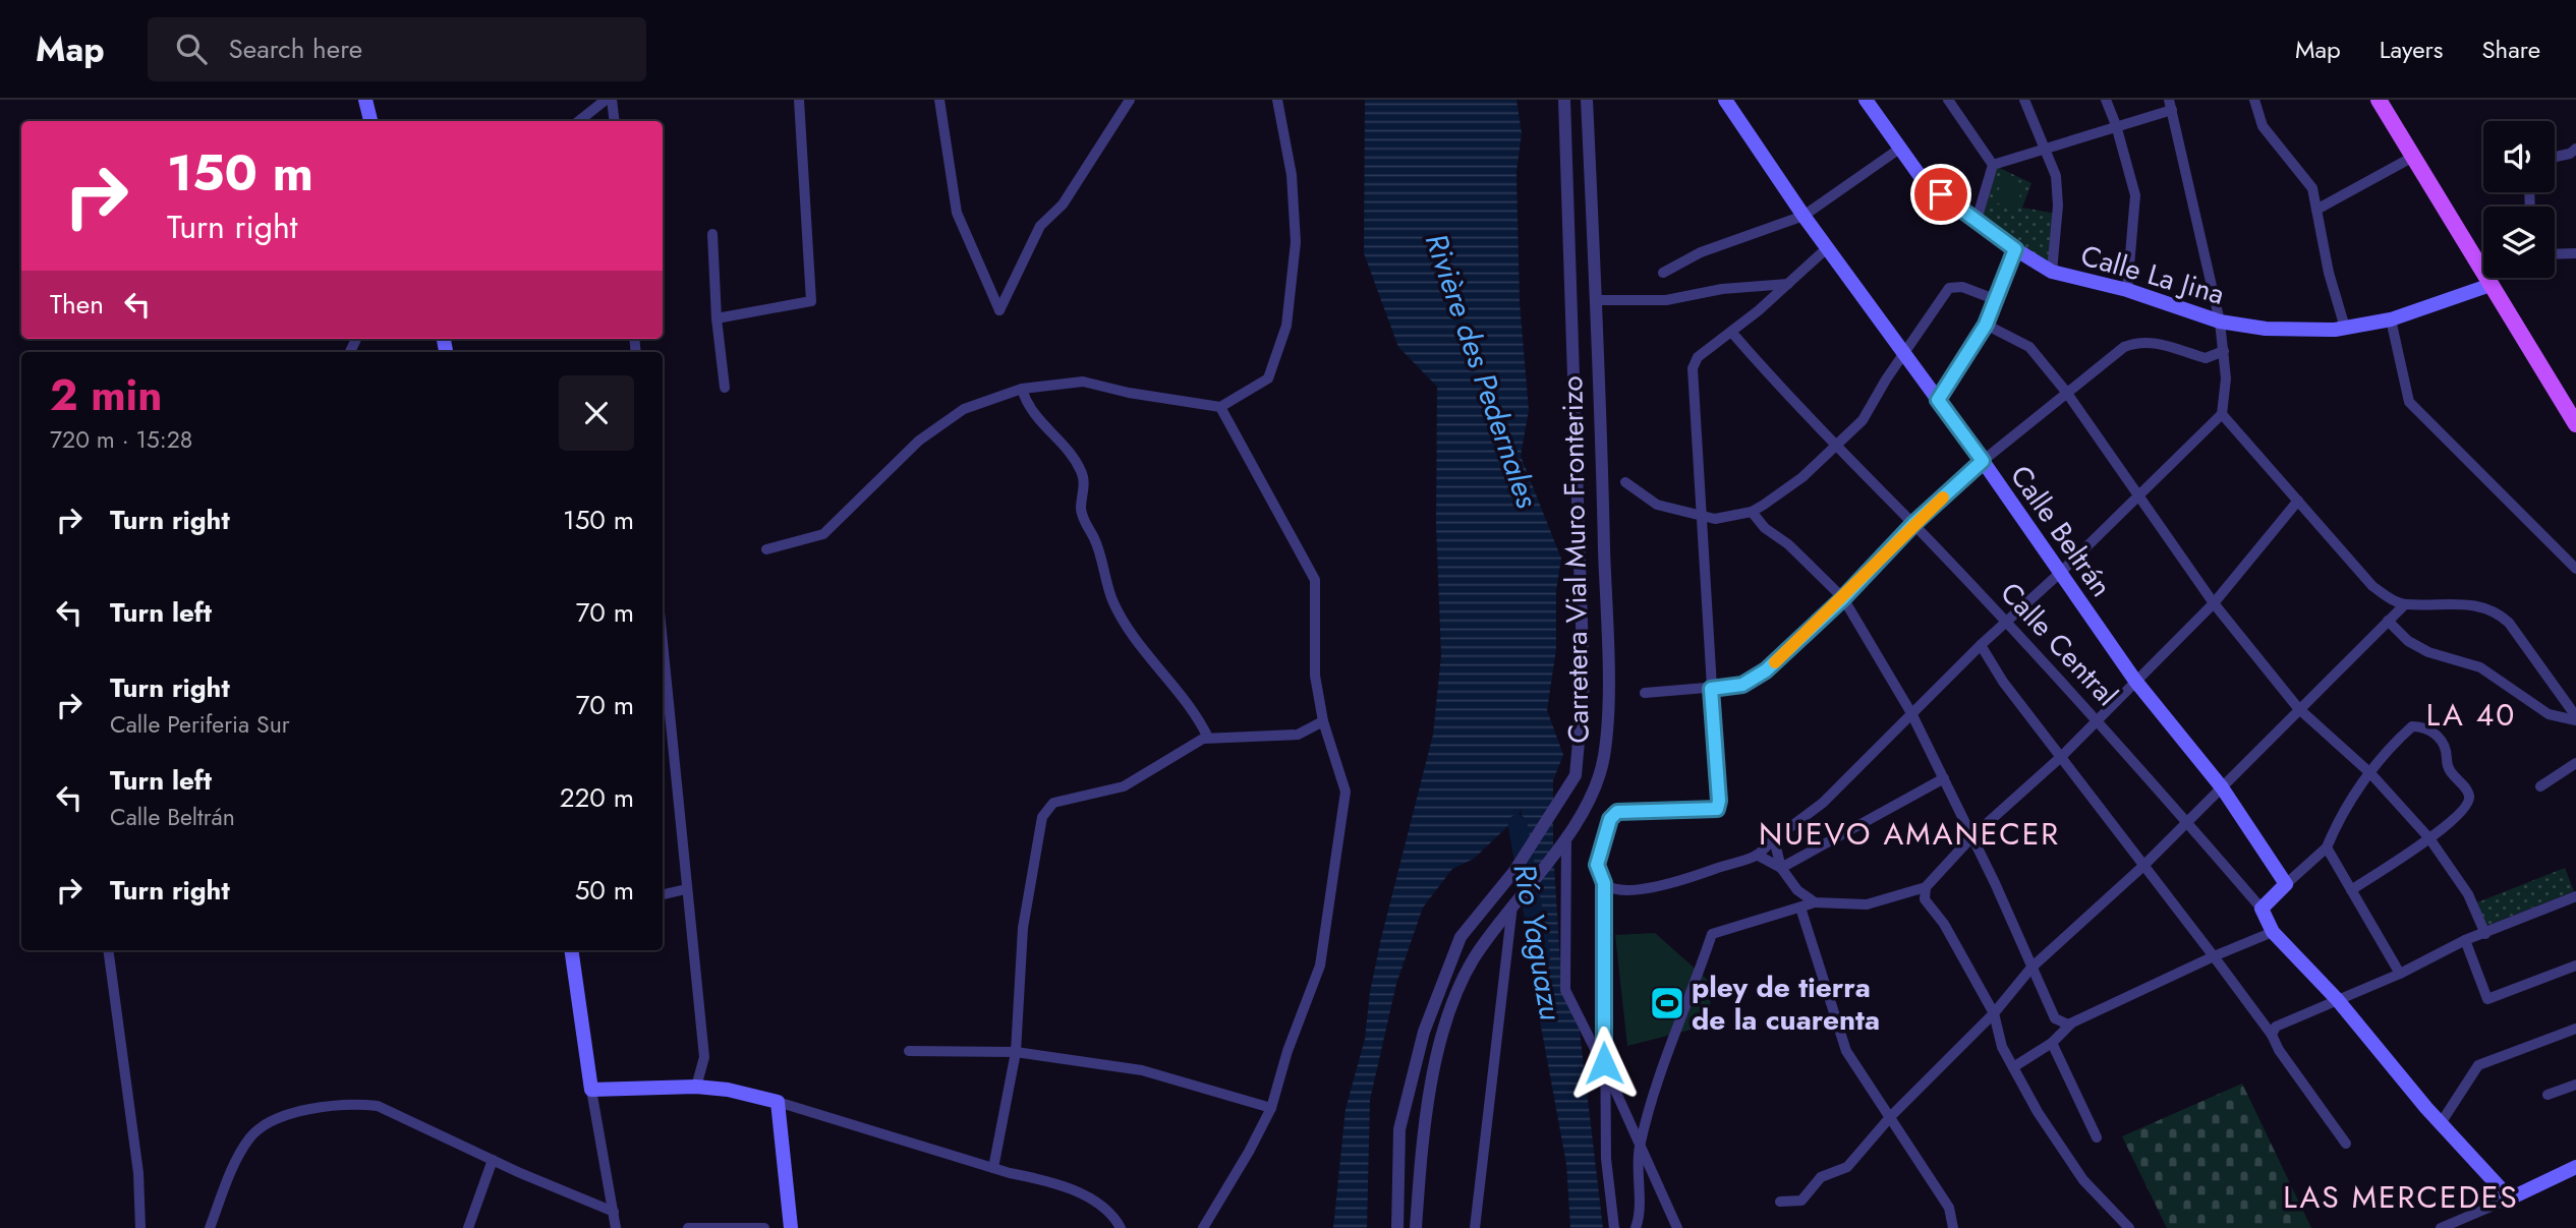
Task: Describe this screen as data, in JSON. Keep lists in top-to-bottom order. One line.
{"streets":{"main road":["Calle La Jina","Calle Beltrán","Calle Central"],"street":["Carretera Vial Muro Fronterizo"]},"districts":["LA 40","NUEVO AMANECER","LAS MERCEDES"],"water":["Rivière des Pedernales","Río Yaguazu"],"places":{"sports":["pley de tierra de la cuarenta"]},"page":{"header":"Map","search":"Search here","nav":["Map","Layers","Share"],"turn":["150 m","Turn right"],"then":"Then","heading":["2 min","720 m · 15:28"],"list":[{"name":"Turn right","value":"150 m"},{"name":"Turn left","value":"70 m"},{"name":"Turn right","note":"Calle Periferia Sur","value":"70 m"},{"name":"Turn left","note":"Calle Beltrán","value":"220 m"},{"name":"Turn right","value":"50 m"}]}}
